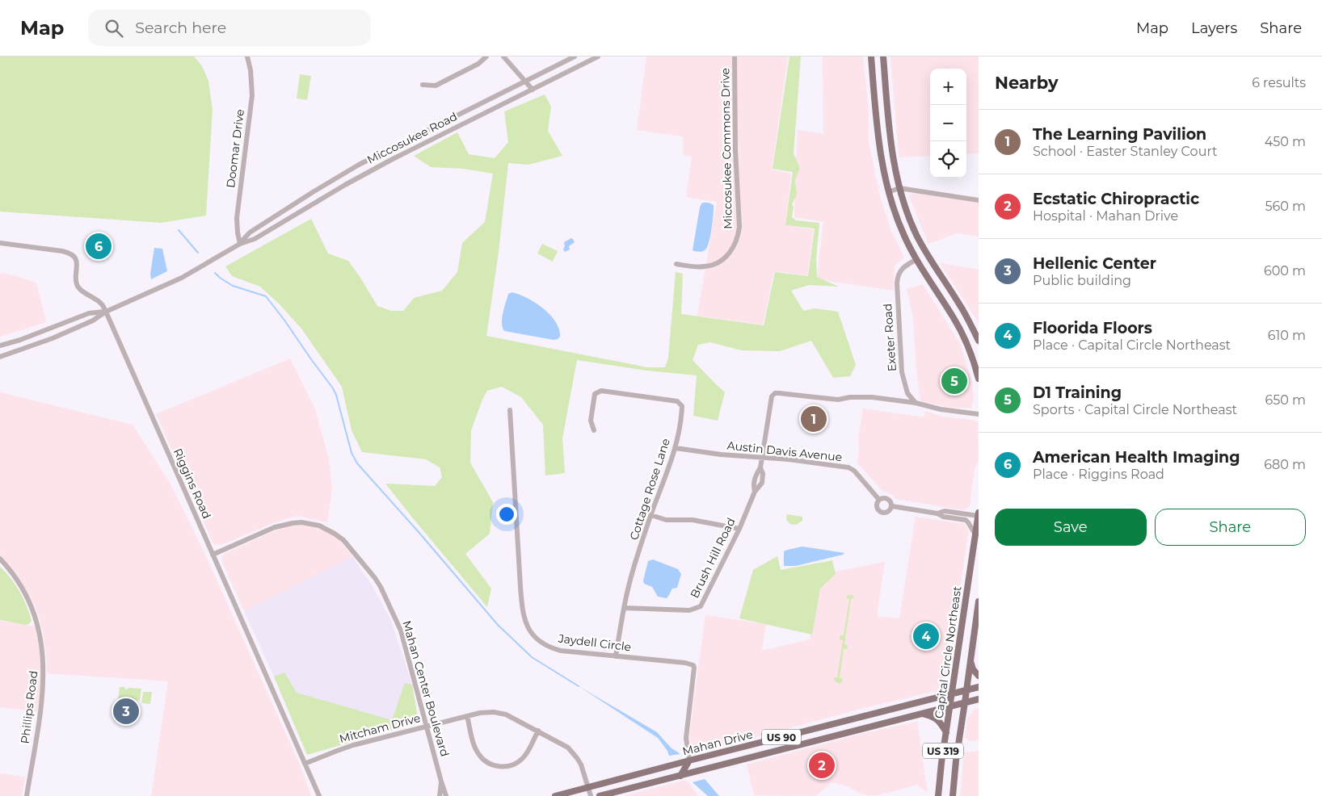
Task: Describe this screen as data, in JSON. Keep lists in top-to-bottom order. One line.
{"streets":{"main road":["Capital Circle Northeast","US 90","Mahan Drive","US 319"],"street":["Miccosukee Road","Doomar Drive","Miccosukee Commons Drive","Exeter Road","Austin Davis Avenue","Riggins Road","Cottage Rose Lane","Brush Hill Road","Jaydell Circle","Mahan Center Boulevard","Phillips Road","Mitcham Drive"]},"crossings":[["Miccosukee Road","Doomar Drive"],["Miccosukee Road","Riggins Road"],["Exeter Road","Brush Hill Road"],["Austin Davis Avenue","Cottage Rose Lane"],["Austin Davis Avenue","Brush Hill Road"],["Austin Davis Avenue","Capital Circle Northeast"],["Riggins Road","Mahan Center Boulevard"],["Riggins Road","Mitcham Drive"],["Cottage Rose Lane","Brush Hill Road"],["Cottage Rose Lane","Jaydell Circle"],["Jaydell Circle","Mahan Drive"],["Capital Circle Northeast","Mahan Drive"],["Mahan Center Boulevard","Mitcham Drive"],["Mitcham Drive","Mahan Drive"]],"page":{"header":"Map","search":"Search here","nav":["Map","Layers","Share"],"heading":["Nearby","6 results"],"map_buttons":["+","−"],"list":[{"mark":"1","name":"The Learning Pavilion","note":"School · Easter Stanley Court","value":"450 m"},{"mark":"2","name":"Ecstatic Chiropractic","note":"Hospital · Mahan Drive","value":"560 m"},{"mark":"3","name":"Hellenic Center","note":"Public building","value":"600 m"},{"mark":"4","name":"Floorida Floors","note":"Place · Capital Circle Northeast","value":"610 m"},{"mark":"5","name":"D1 Training","note":"Sports · Capital Circle Northeast","value":"650 m"},{"mark":"6","name":"American Health Imaging","note":"Place · Riggins Road","value":"680 m"}],"pins":["6","5","1","4","3","2"],"buttons":["Save","Share"]}}
